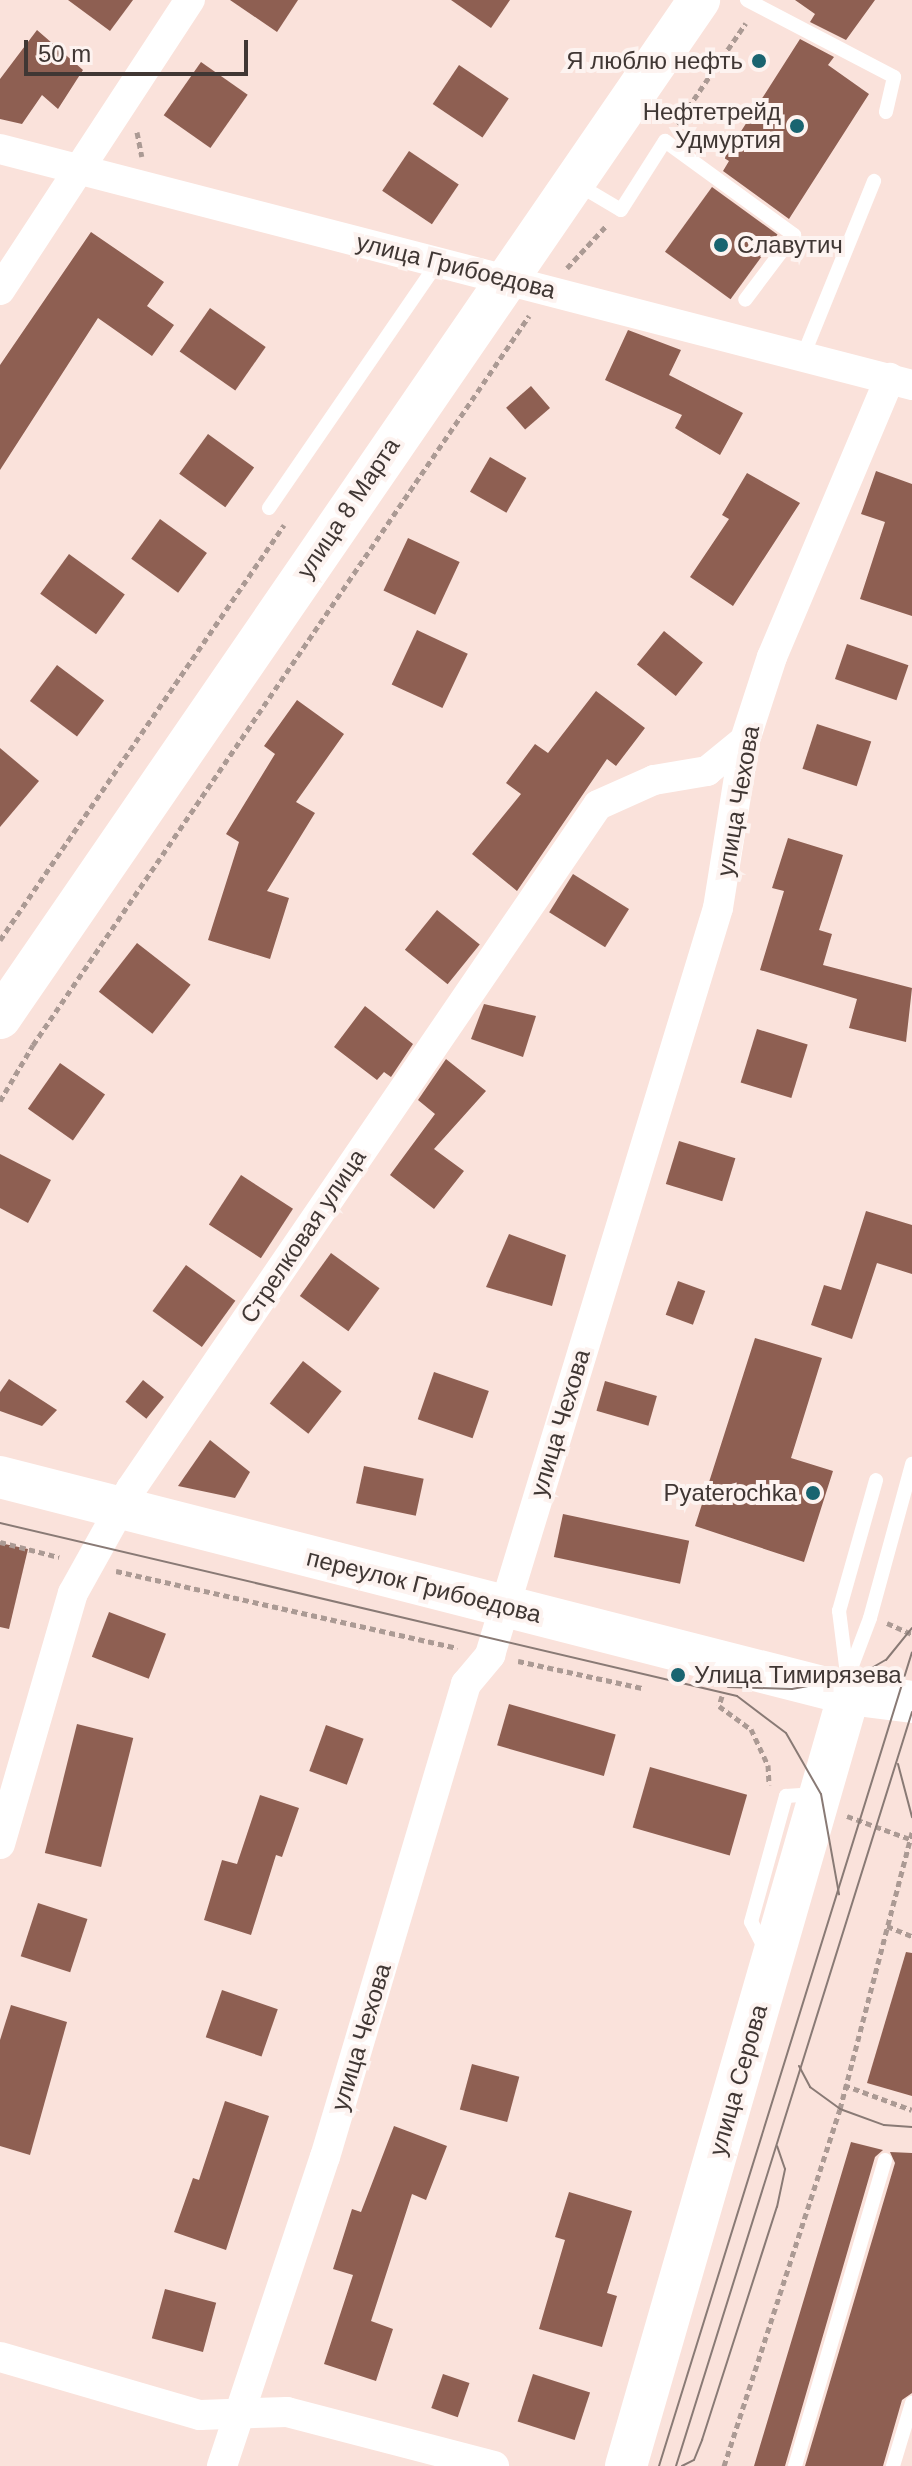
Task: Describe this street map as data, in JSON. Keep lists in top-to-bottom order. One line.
{"streets":{"street":["улица Грибоедова","улица 8 Марта","улица Чехова","Стрелковая улица","переулок Грибоедова","улица Серова"]},"crossings":[["улица Грибоедова","улица 8 Марта"],["улица Грибоедова","улица Чехова"],["улица Чехова","Стрелковая улица"],["улица Чехова","переулок Грибоедова"],["Стрелковая улица","переулок Грибоедова"],["переулок Грибоедова","улица Серова"]],"places":["Я люблю нефть","Нефтетрейд Удмуртия","Славутич","Pyaterochka","Улица Тимирязева"],"scale_bar":"50 m"}
